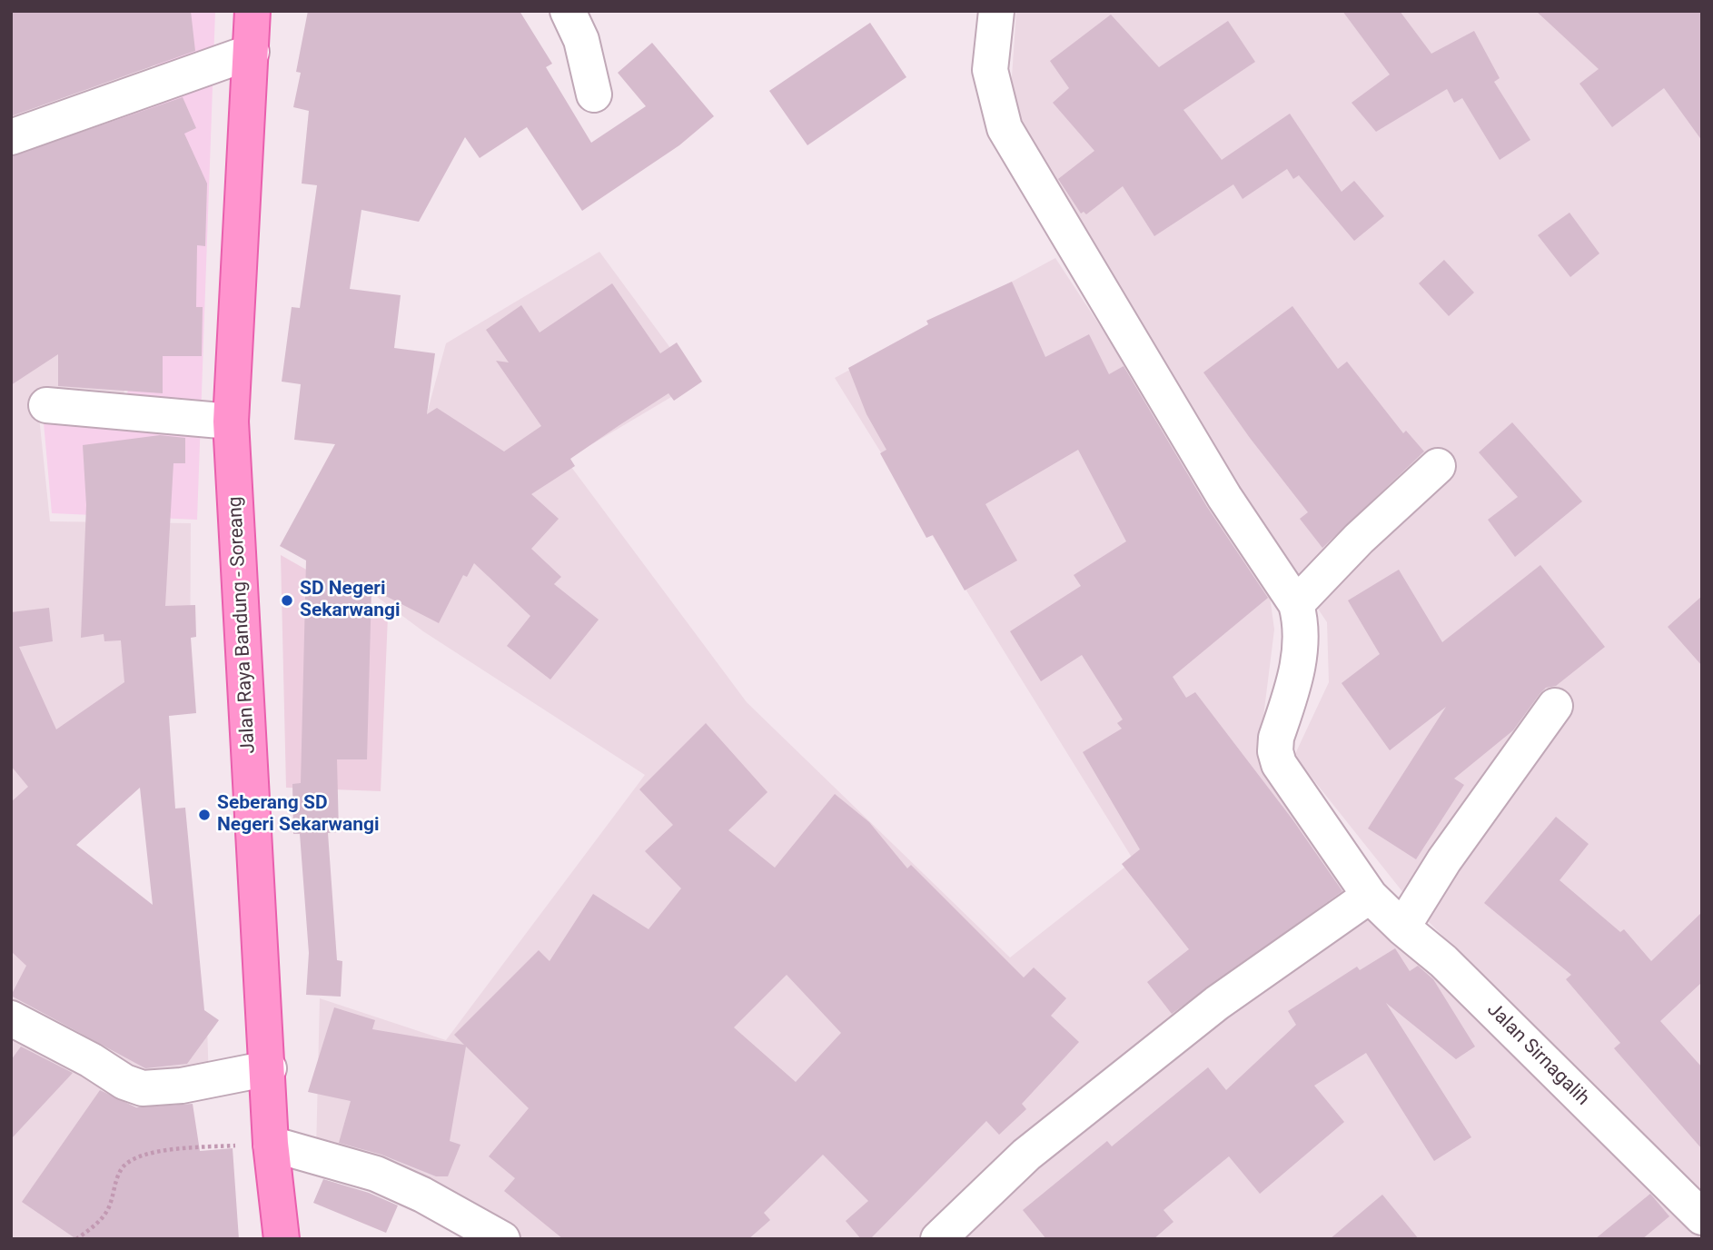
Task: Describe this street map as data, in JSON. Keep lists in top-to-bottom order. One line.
{"streets":{"main road":["Jalan Raya Bandung - Soreang"],"street":["Jalan Sirnagalih"]},"places":["SD Negeri Sekarwangi","Seberang SD Negeri Sekarwangi"]}
